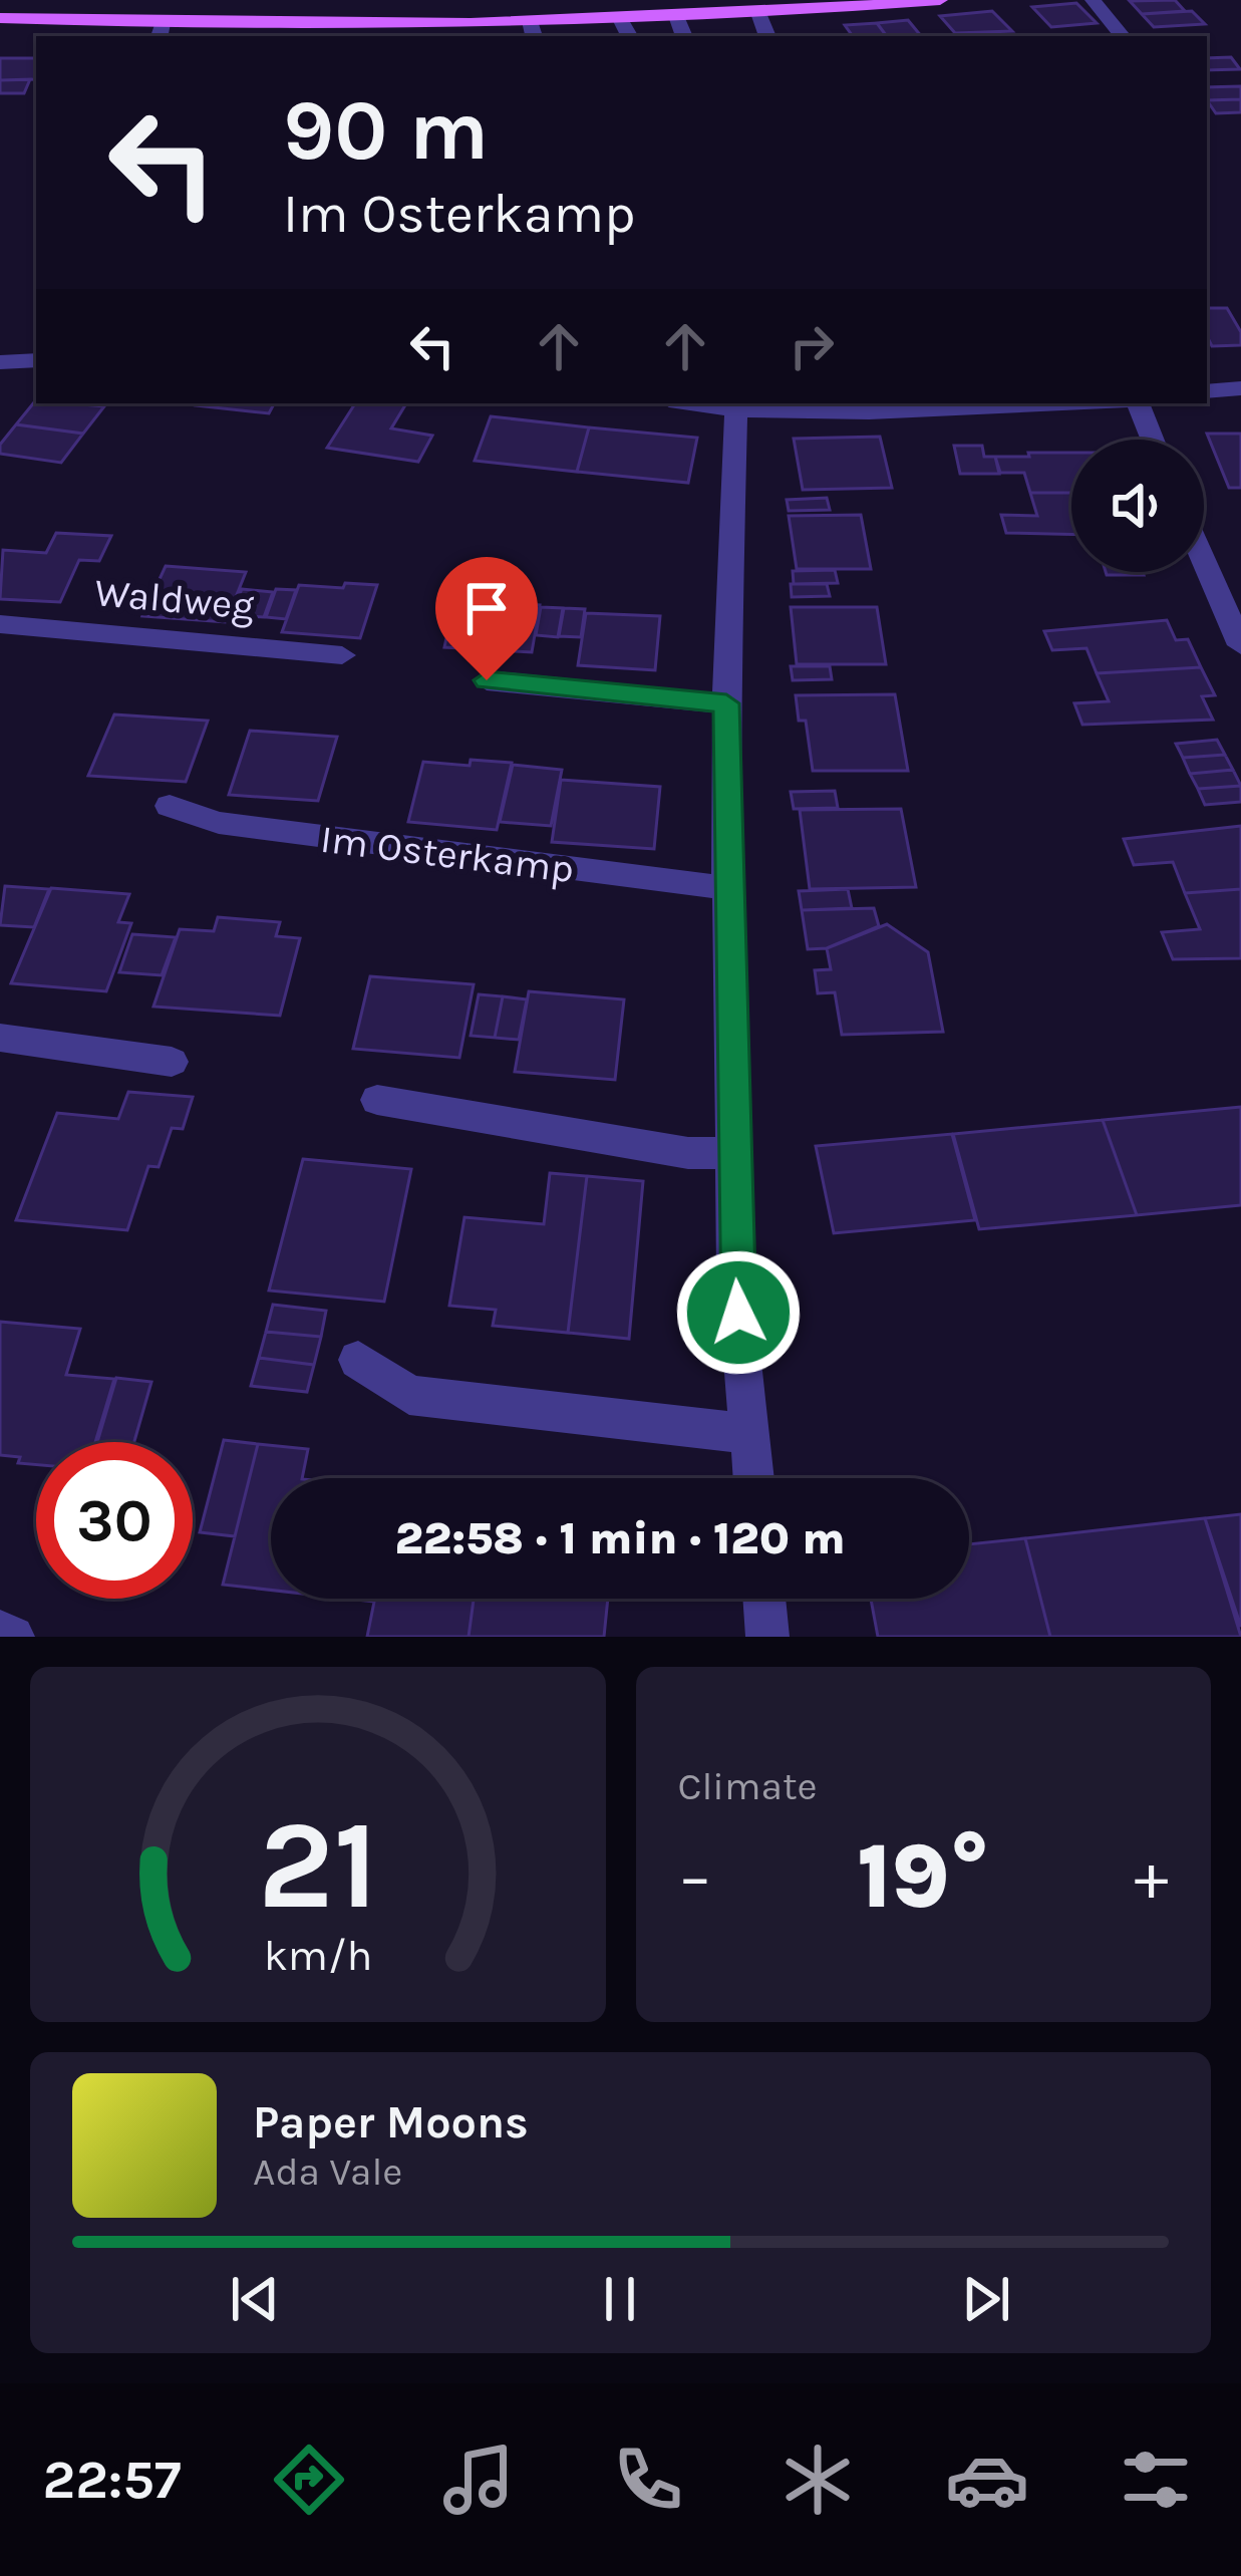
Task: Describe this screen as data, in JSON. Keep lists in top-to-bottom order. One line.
{"streets":{"street":["Waldweg","Im Osterkamp"]},"page":{"turn":["90 m","Im Osterkamp"],"limit":"30","trip":"22:58 · 1 min · 120 m","tile":"Climate","heat":["−","19°","+"],"song":["Paper Moons","Ada Vale"],"tabs":"22:57","gauge":["21","km/h"]}}
